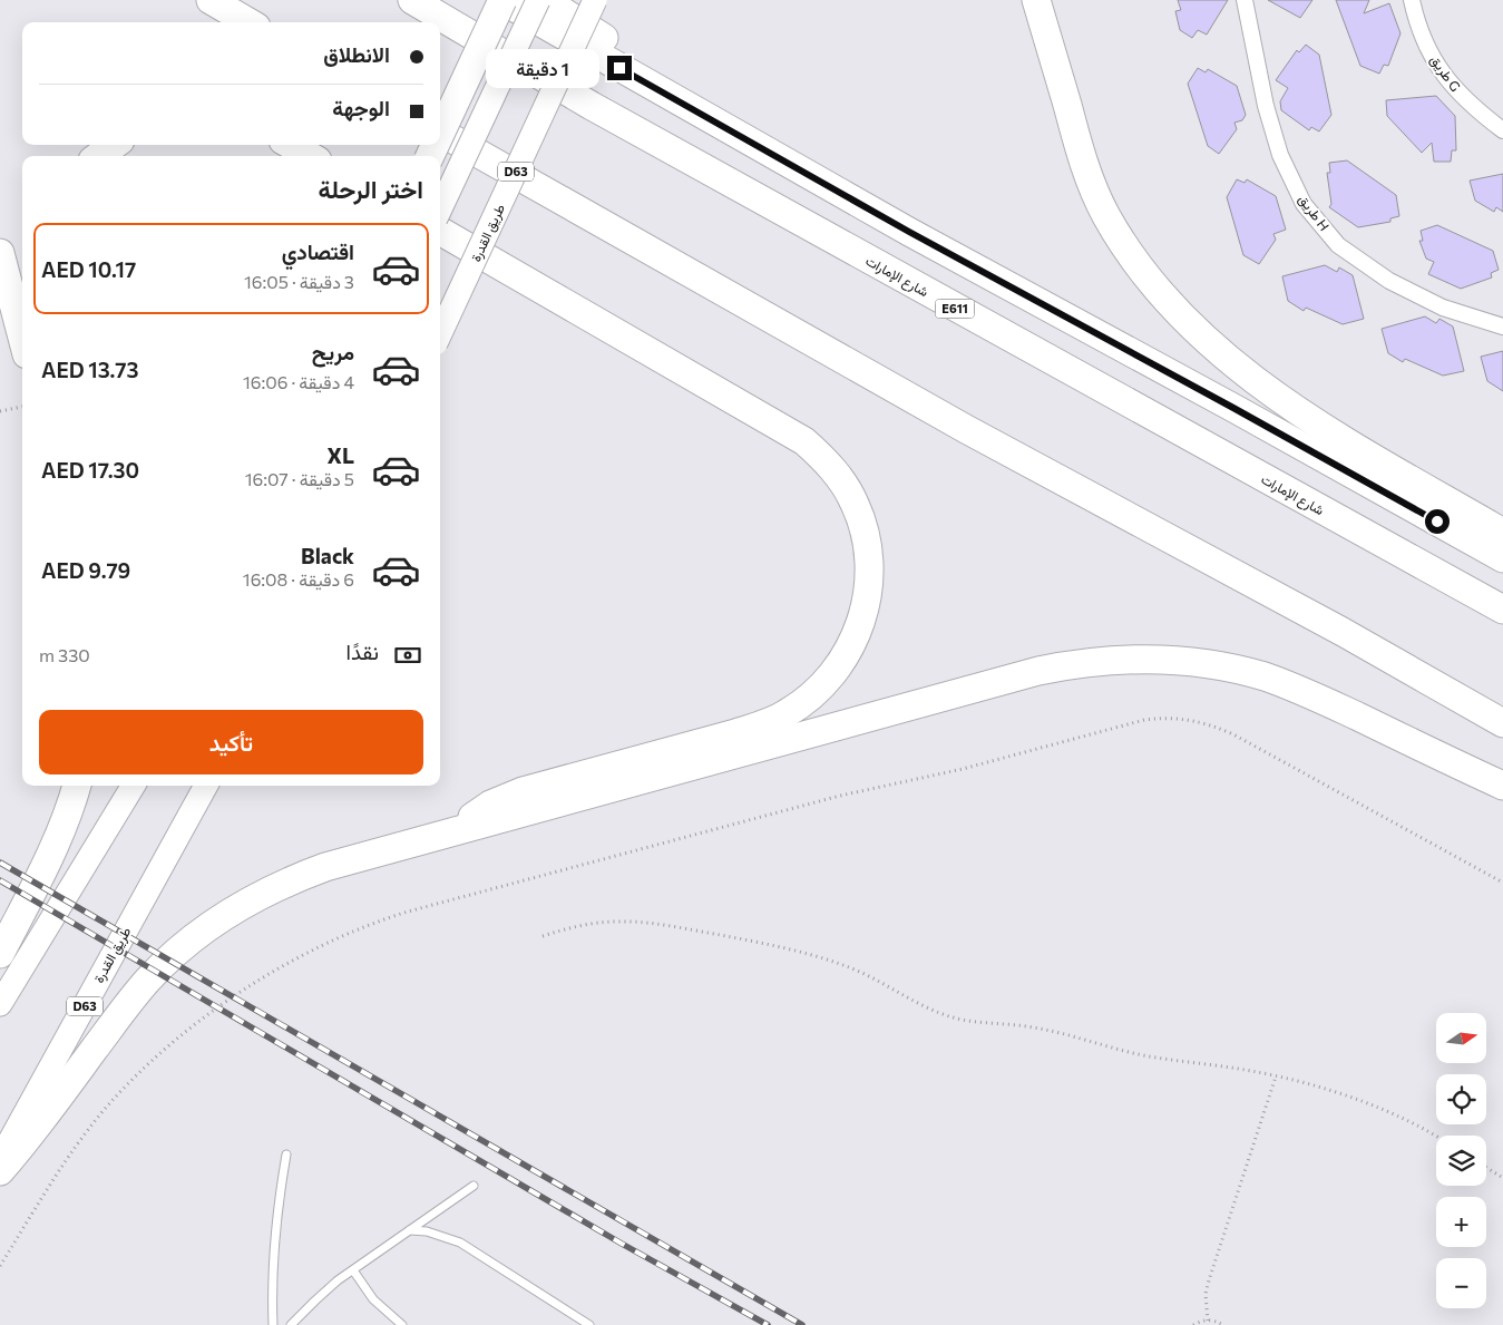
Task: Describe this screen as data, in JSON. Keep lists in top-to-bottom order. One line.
{"streets":{"highway":["شارع الإمارات","E611"],"main road":["D63","طريق القدرة"],"street":["طريق G","طريق H"]},"north":"right","page":{"banner":["الانطلاق","الوجهة"],"bubble":"1 دقيقة","heading":"اختر الرحلة","list":[{"name":"اقتصادي","note":"3 دقيقة · 16:05","value":"AED 10.17"},{"name":"مريح","note":"4 دقيقة · 16:06","value":"AED 13.73"},{"name":"XL","note":"5 دقيقة · 16:07","value":"AED 17.30"},{"name":"Black","note":"6 دقيقة · 16:08","value":"AED 9.79"}],"pay":["نقدًا","330 m"],"buttons":"تأكيد","map_buttons":["+","−"]}}
